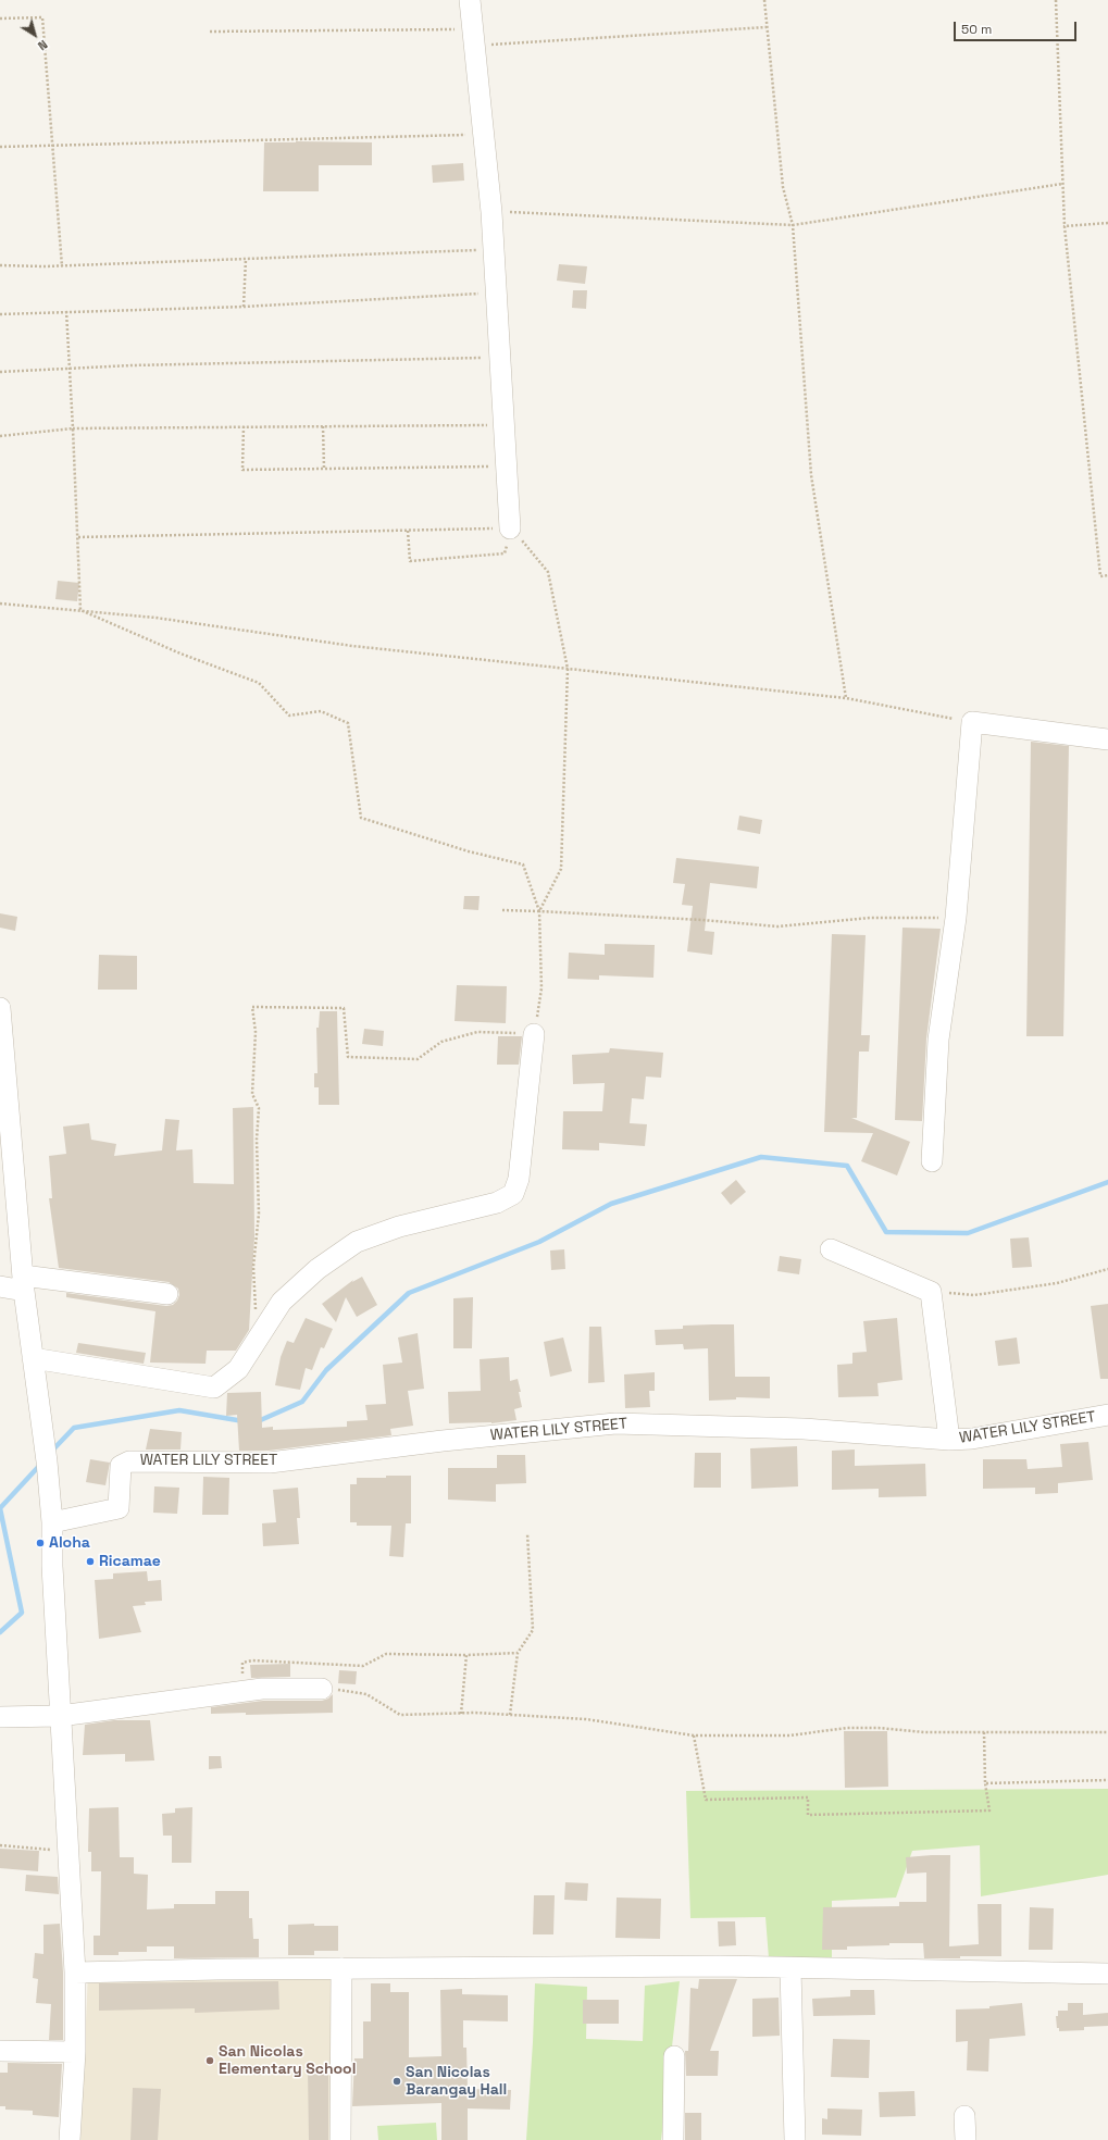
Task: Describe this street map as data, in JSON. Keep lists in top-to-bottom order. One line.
{"streets":{"street":["WATER LILY STREET"]},"places":["Aloha","Ricamae","San Nicolas Elementary School","San Nicolas Barangay Hall"],"scale_bar":"50 m","north":"bottom right"}
